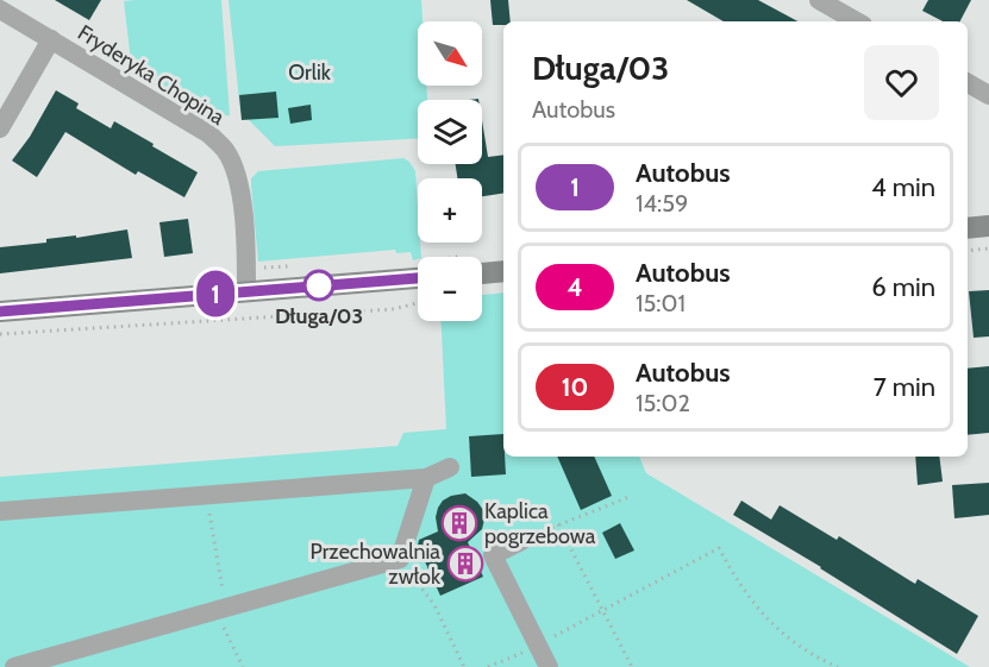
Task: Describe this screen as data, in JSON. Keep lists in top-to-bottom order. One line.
{"streets":{"street":["Fryderyka Chopina"]},"parks":["Orlik"],"places":{"other":["Długa/03"],"building":["Kaplica pogrzebowa","Przechowalnia zwłok"]},"lines":["bus line 1"],"north":"bottom right","page":{"on_map":"1","map_buttons":["+","−"],"heading":["Długa/03","Autobus"],"list":[{"mark":"1","name":"Autobus","note":"14:59","value":"4 min"},{"mark":"4","name":"Autobus","note":"15:01","value":"6 min"},{"mark":"10","name":"Autobus","note":"15:02","value":"7 min"}]}}
